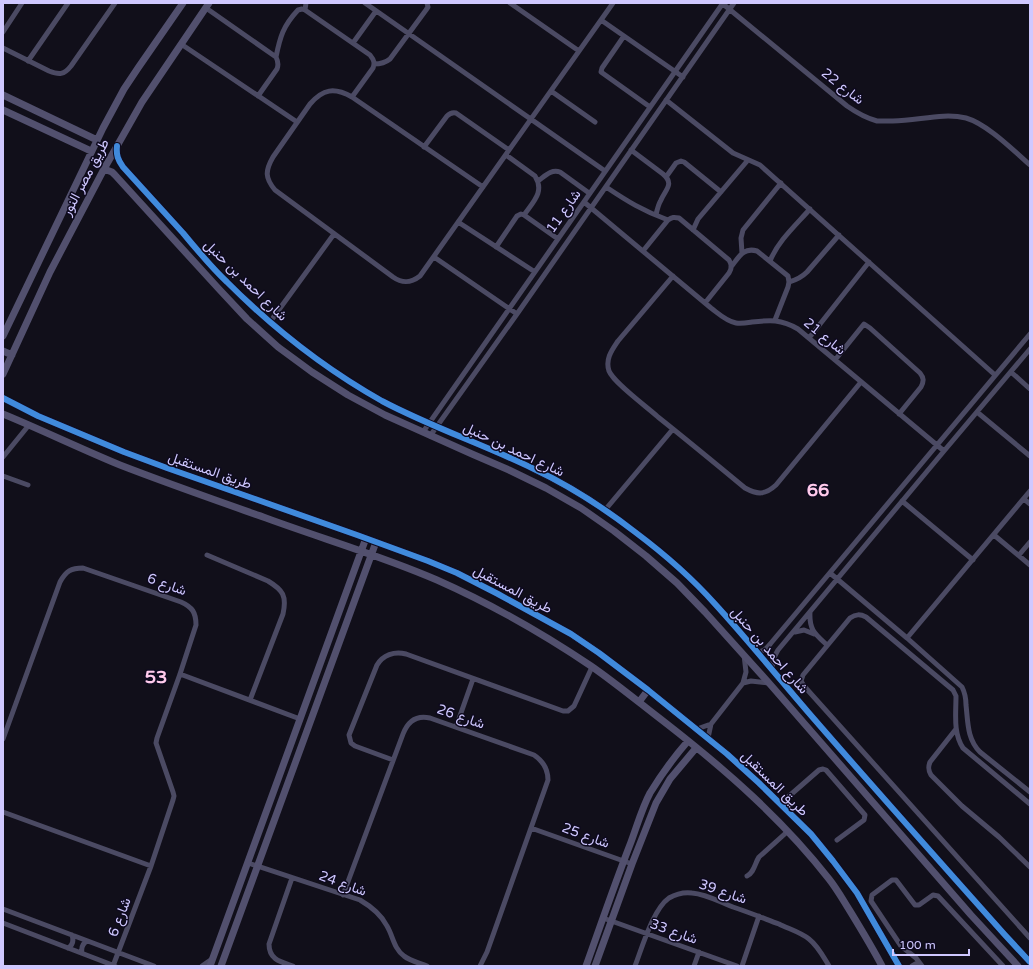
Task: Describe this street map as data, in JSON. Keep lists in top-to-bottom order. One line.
{"streets":{"street":["شارع 22","طريق مصر النور","شارع 11","شارع احمد بن حنبل","شارع 21","طريق المستقبل","شارع 6","شارع 26","شارع 25","شارع 24","شارع 39","شارع 33"]},"crossings":[["شارع 22","شارع 11"],["طريق مصر النور","شارع احمد بن حنبل"],["شارع 11","شارع احمد بن حنبل"],["شارع 11","شارع 21"],["شارع 26","شارع 25"],["شارع 26","شارع 24"],["شارع 39","شارع 33"]],"districts":["66","53"],"scale_bar":"100 m"}
